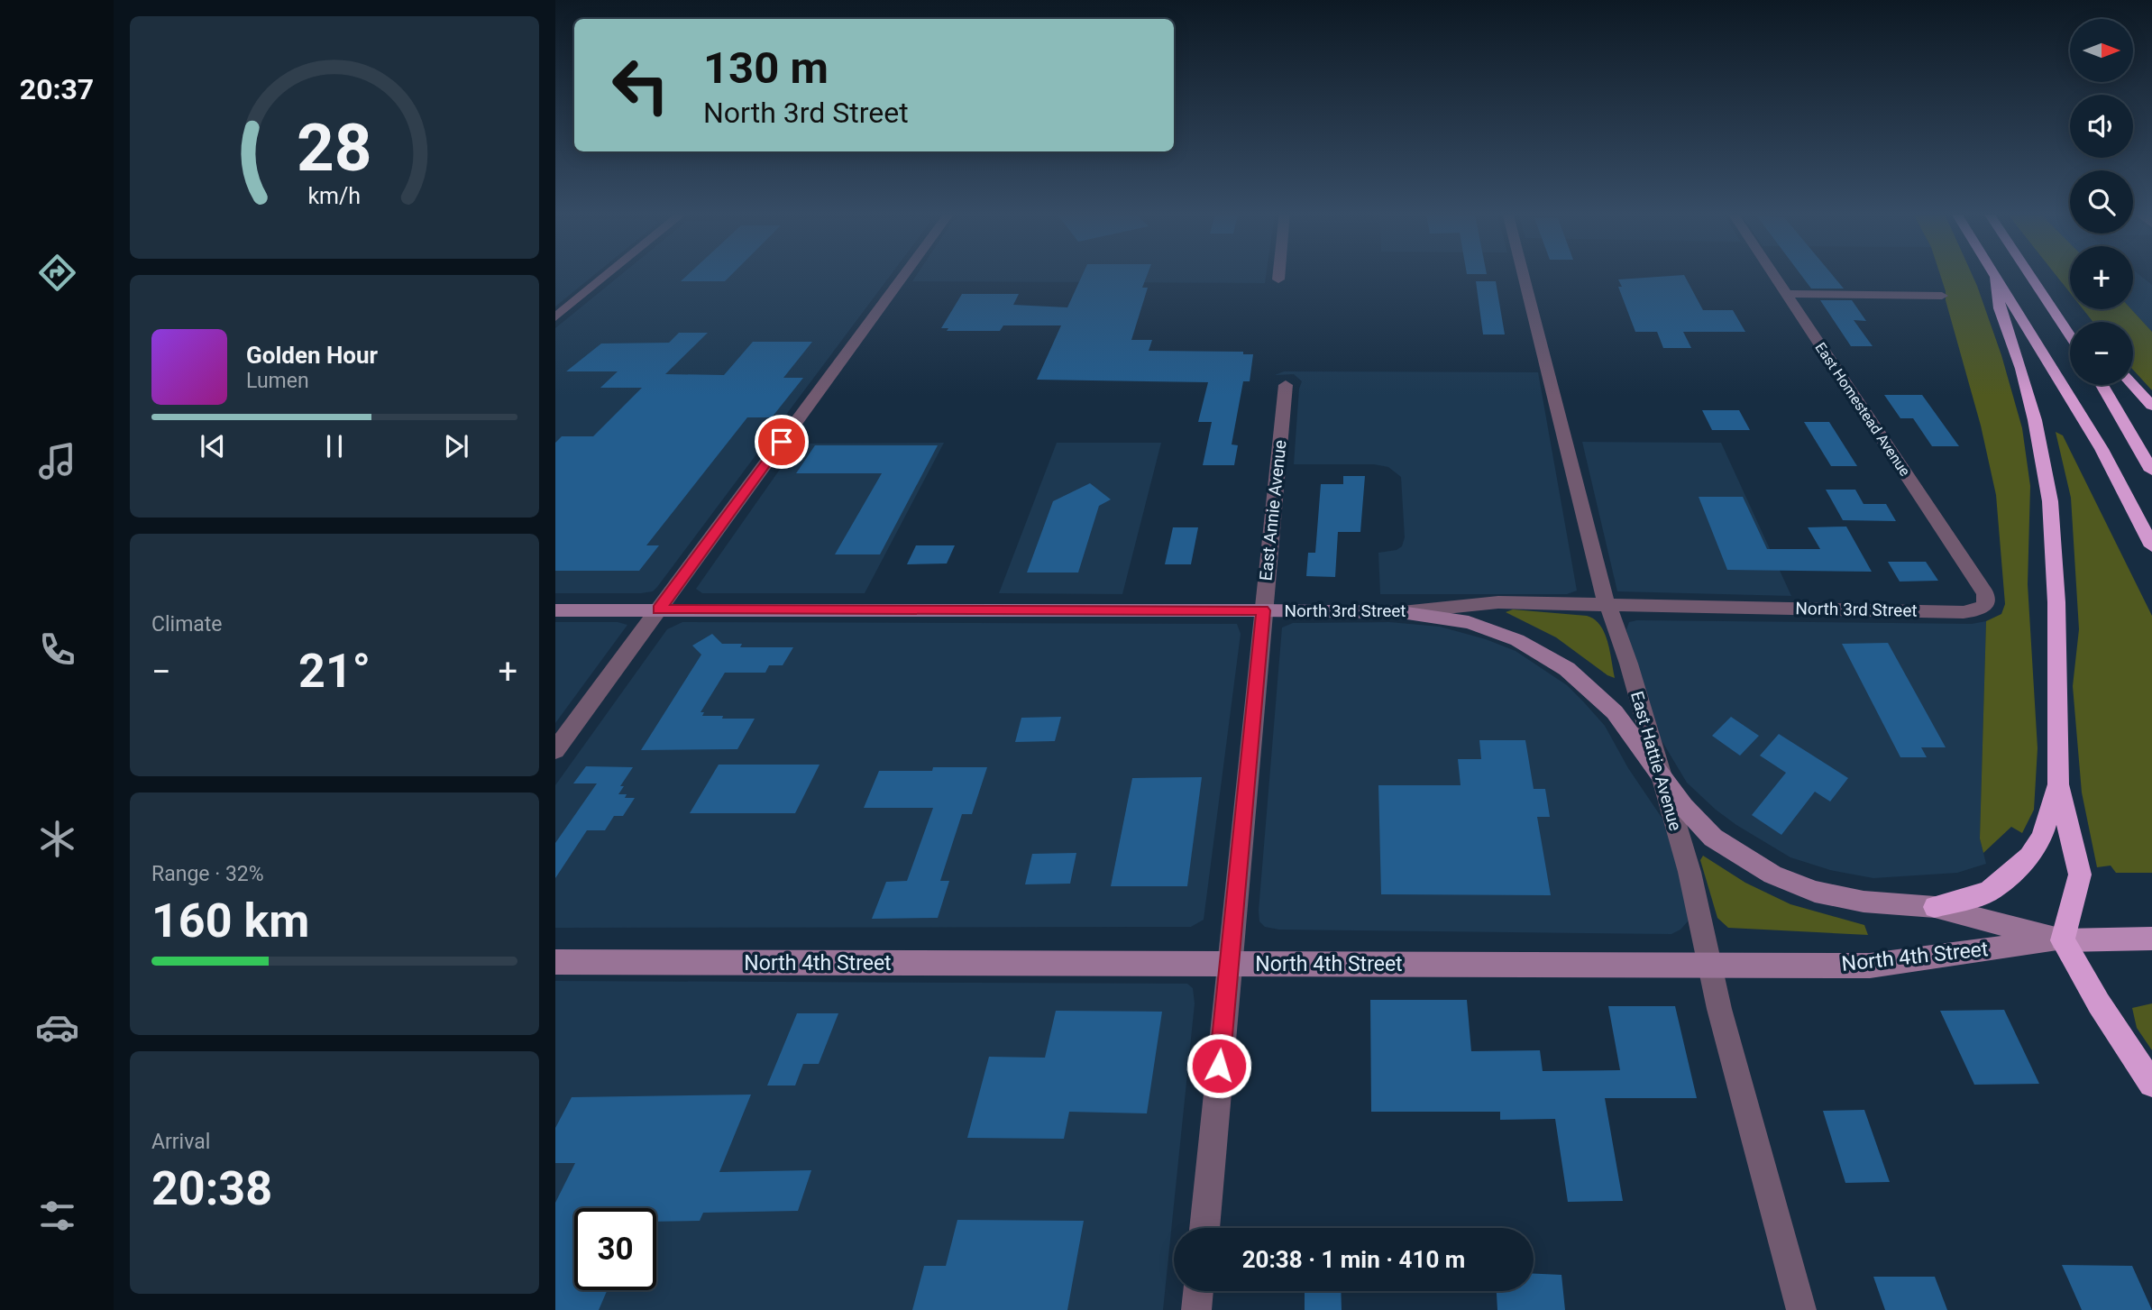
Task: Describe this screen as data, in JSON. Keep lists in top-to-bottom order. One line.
{"streets":{"main road":["North 3rd Street","North 4th Street"],"street":["East Homestead Avenue","East Annie Avenue","East Hattie Avenue"]},"crossings":[["East Homestead Avenue","North 3rd Street"],["East Annie Avenue","North 3rd Street"],["East Annie Avenue","North 4th Street"],["North 3rd Street","East Hattie Avenue"],["North 3rd Street","North 4th Street"],["East Hattie Avenue","North 4th Street"]],"north":"right","page":{"tabs":"20:37","map_buttons":["+","−"],"turn":["130 m","North 3rd Street"],"song":["Golden Hour","Lumen"],"tile":["Climate",["Range · 32%","160 km"],["Arrival","20:38"]],"heat":["−","21°","+"],"limit":"30","trip":"20:38 · 1 min · 410 m","gauge":["28","km/h"]}}
